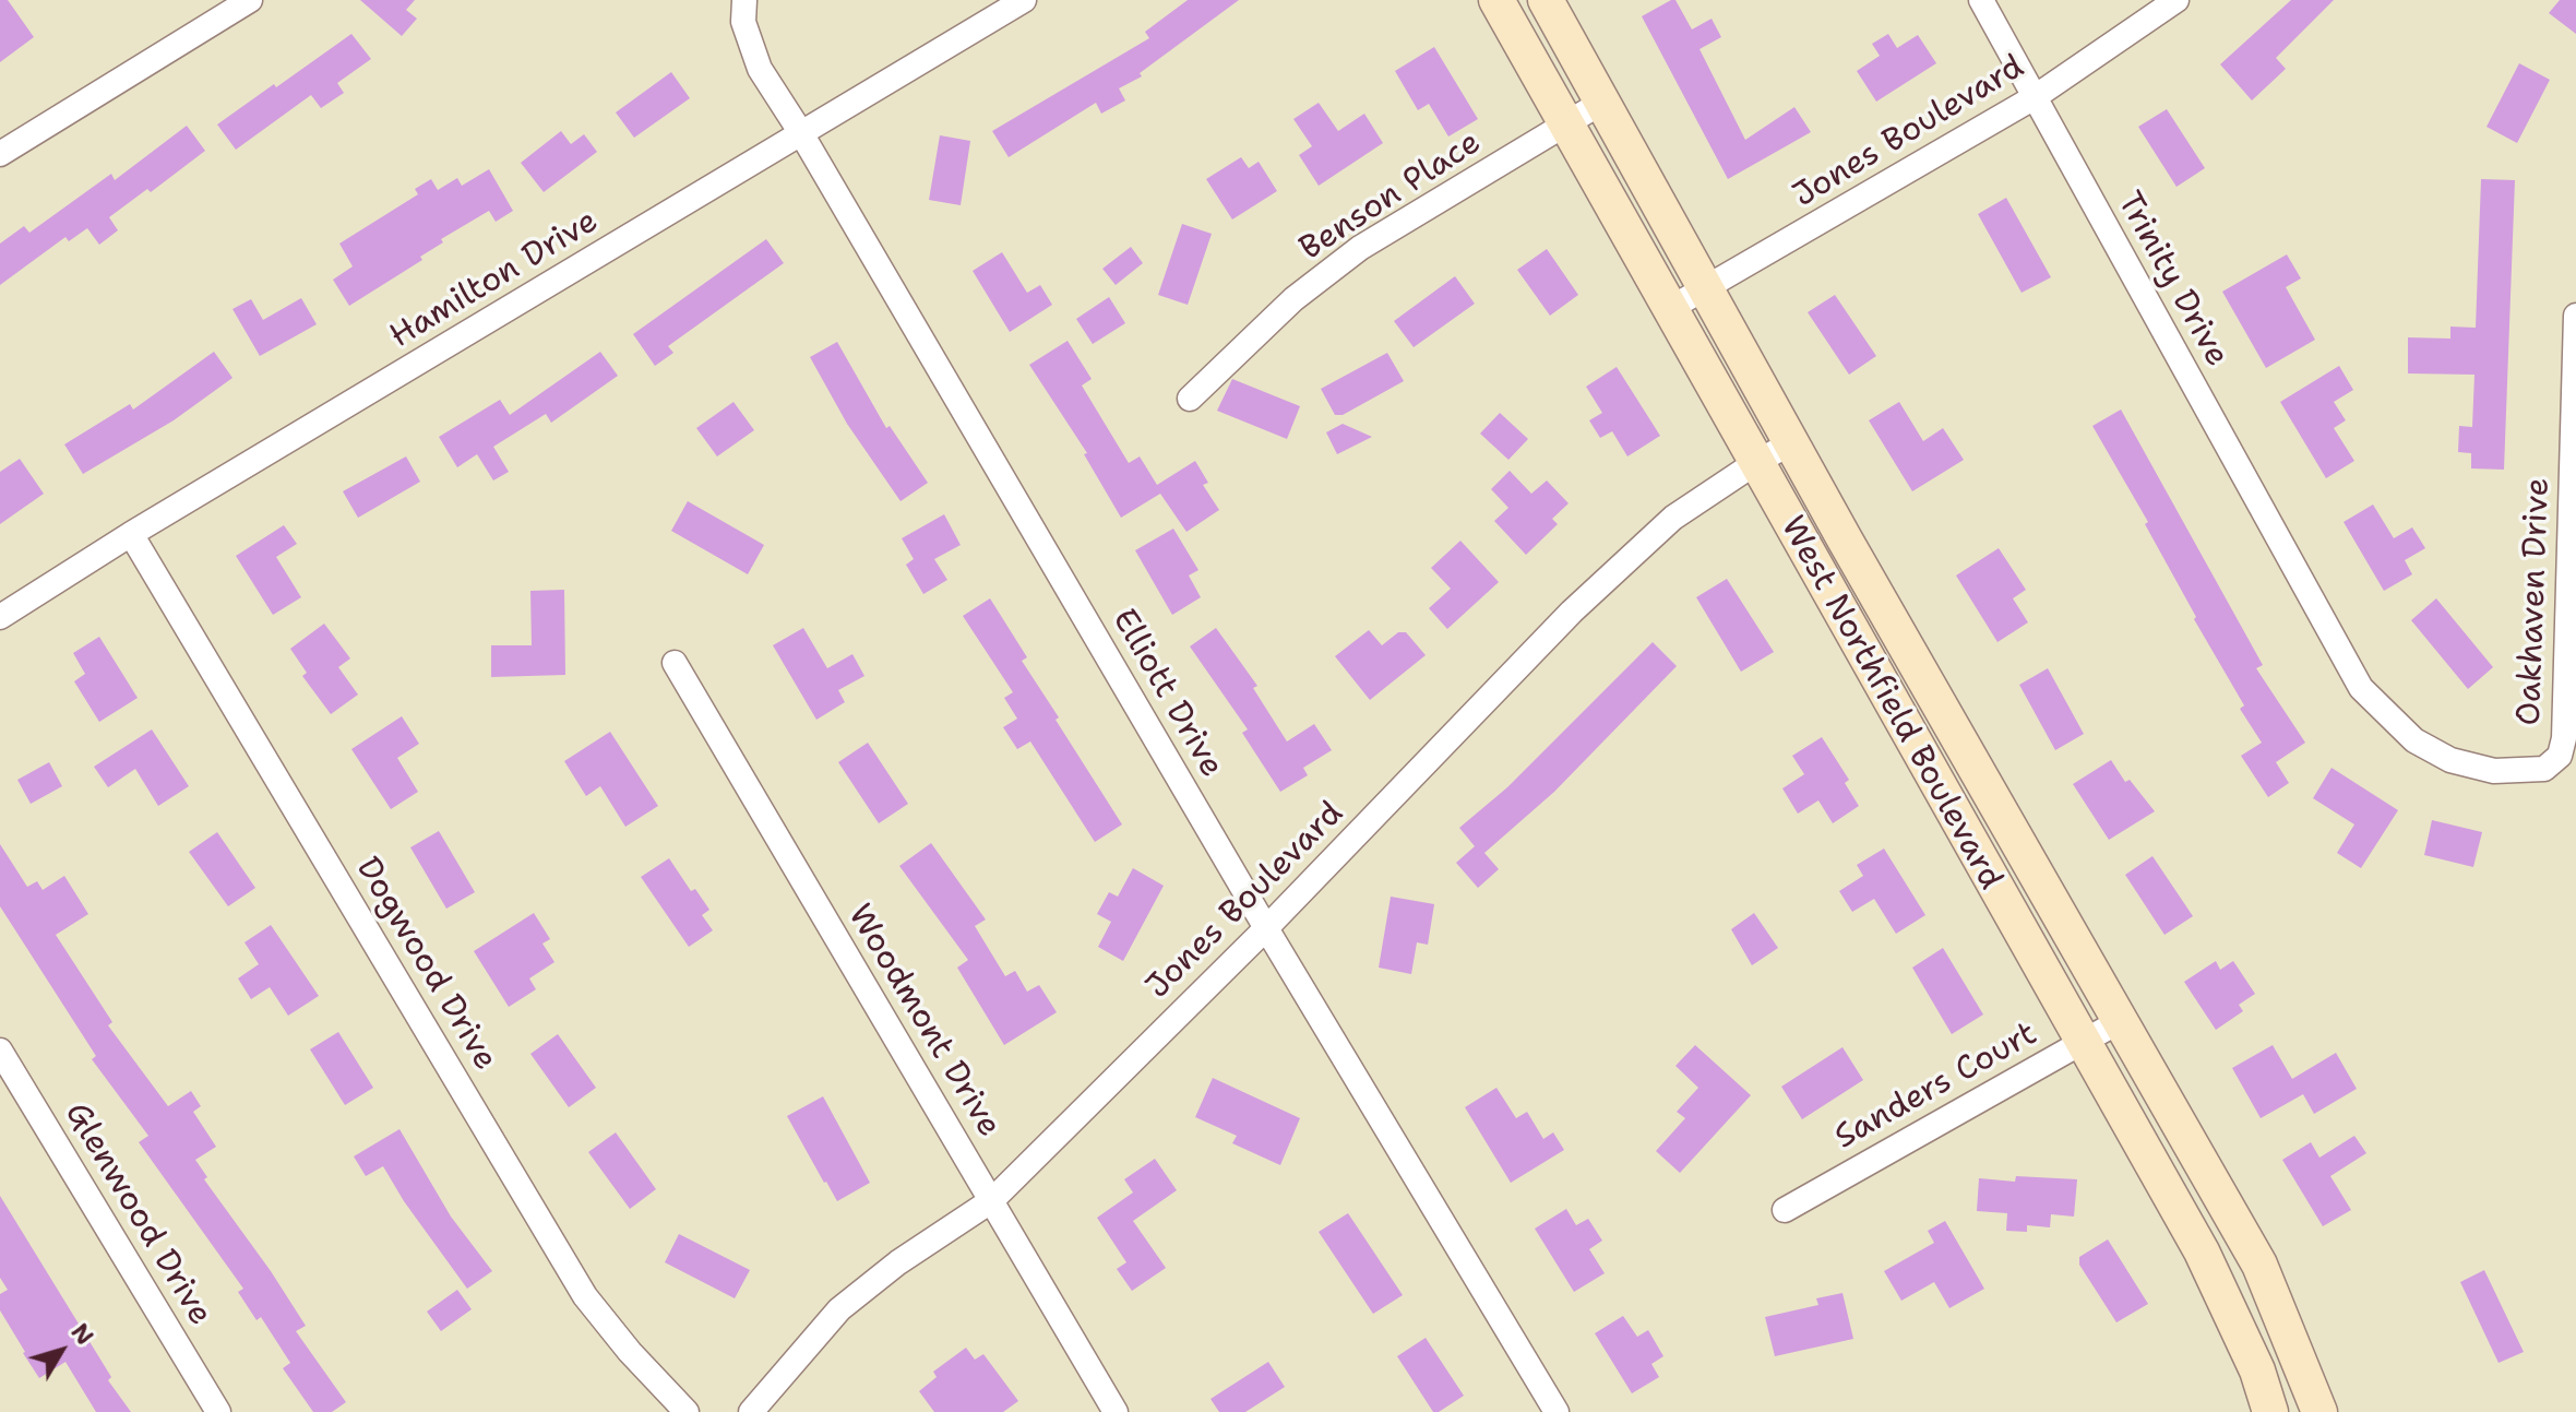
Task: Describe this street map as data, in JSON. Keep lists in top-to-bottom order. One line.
{"streets":{"main road":["West Northfield Boulevard"],"street":["Jones Boulevard","Benson Place","Hamilton Drive","Trinity Drive","Oakhaven Drive","Elliott Drive","Dogwood Drive","Woodmont Drive","Sanders Court","Glenwood Drive"]},"crossings":[["Jones Boulevard","Trinity Drive"],["Jones Boulevard","Elliott Drive"],["Jones Boulevard","West Northfield Boulevard"],["Jones Boulevard","Woodmont Drive"],["Benson Place","West Northfield Boulevard"],["Hamilton Drive","Elliott Drive"],["Hamilton Drive","Dogwood Drive"],["Trinity Drive","Oakhaven Drive"],["West Northfield Boulevard","Sanders Court"]],"north":"top right"}
